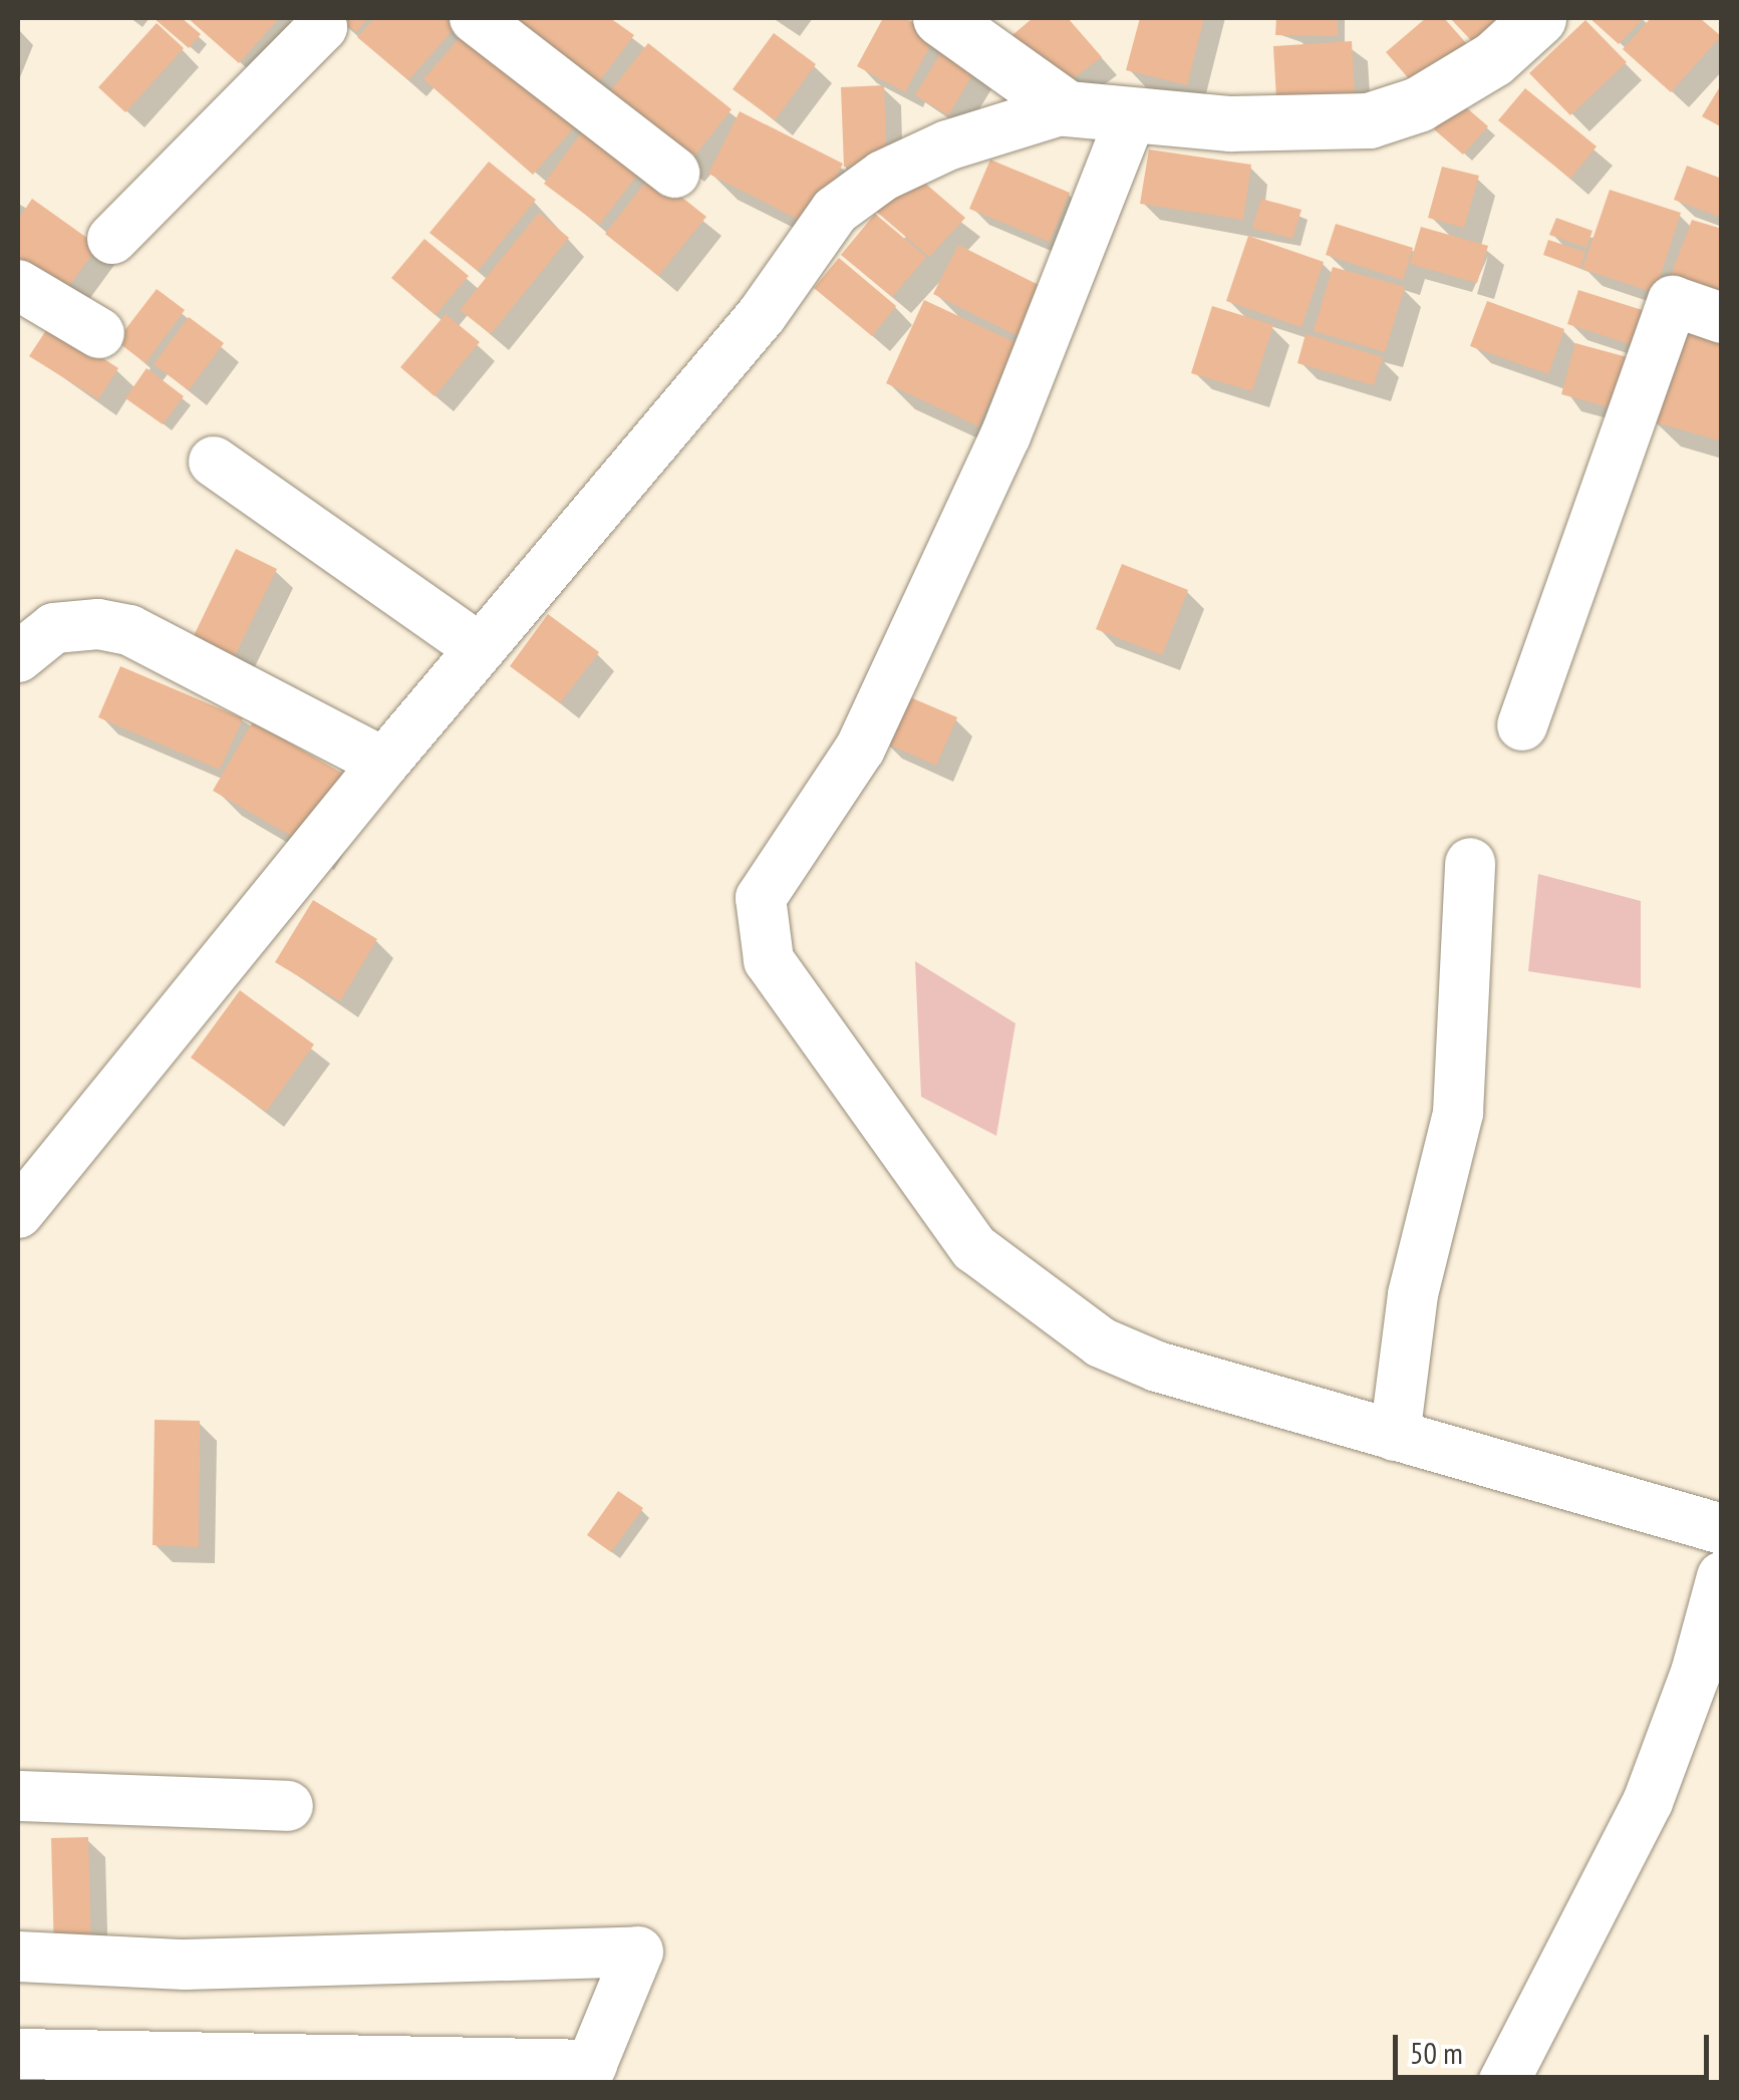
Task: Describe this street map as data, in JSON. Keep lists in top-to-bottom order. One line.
{"scale_bar":"50 m"}
